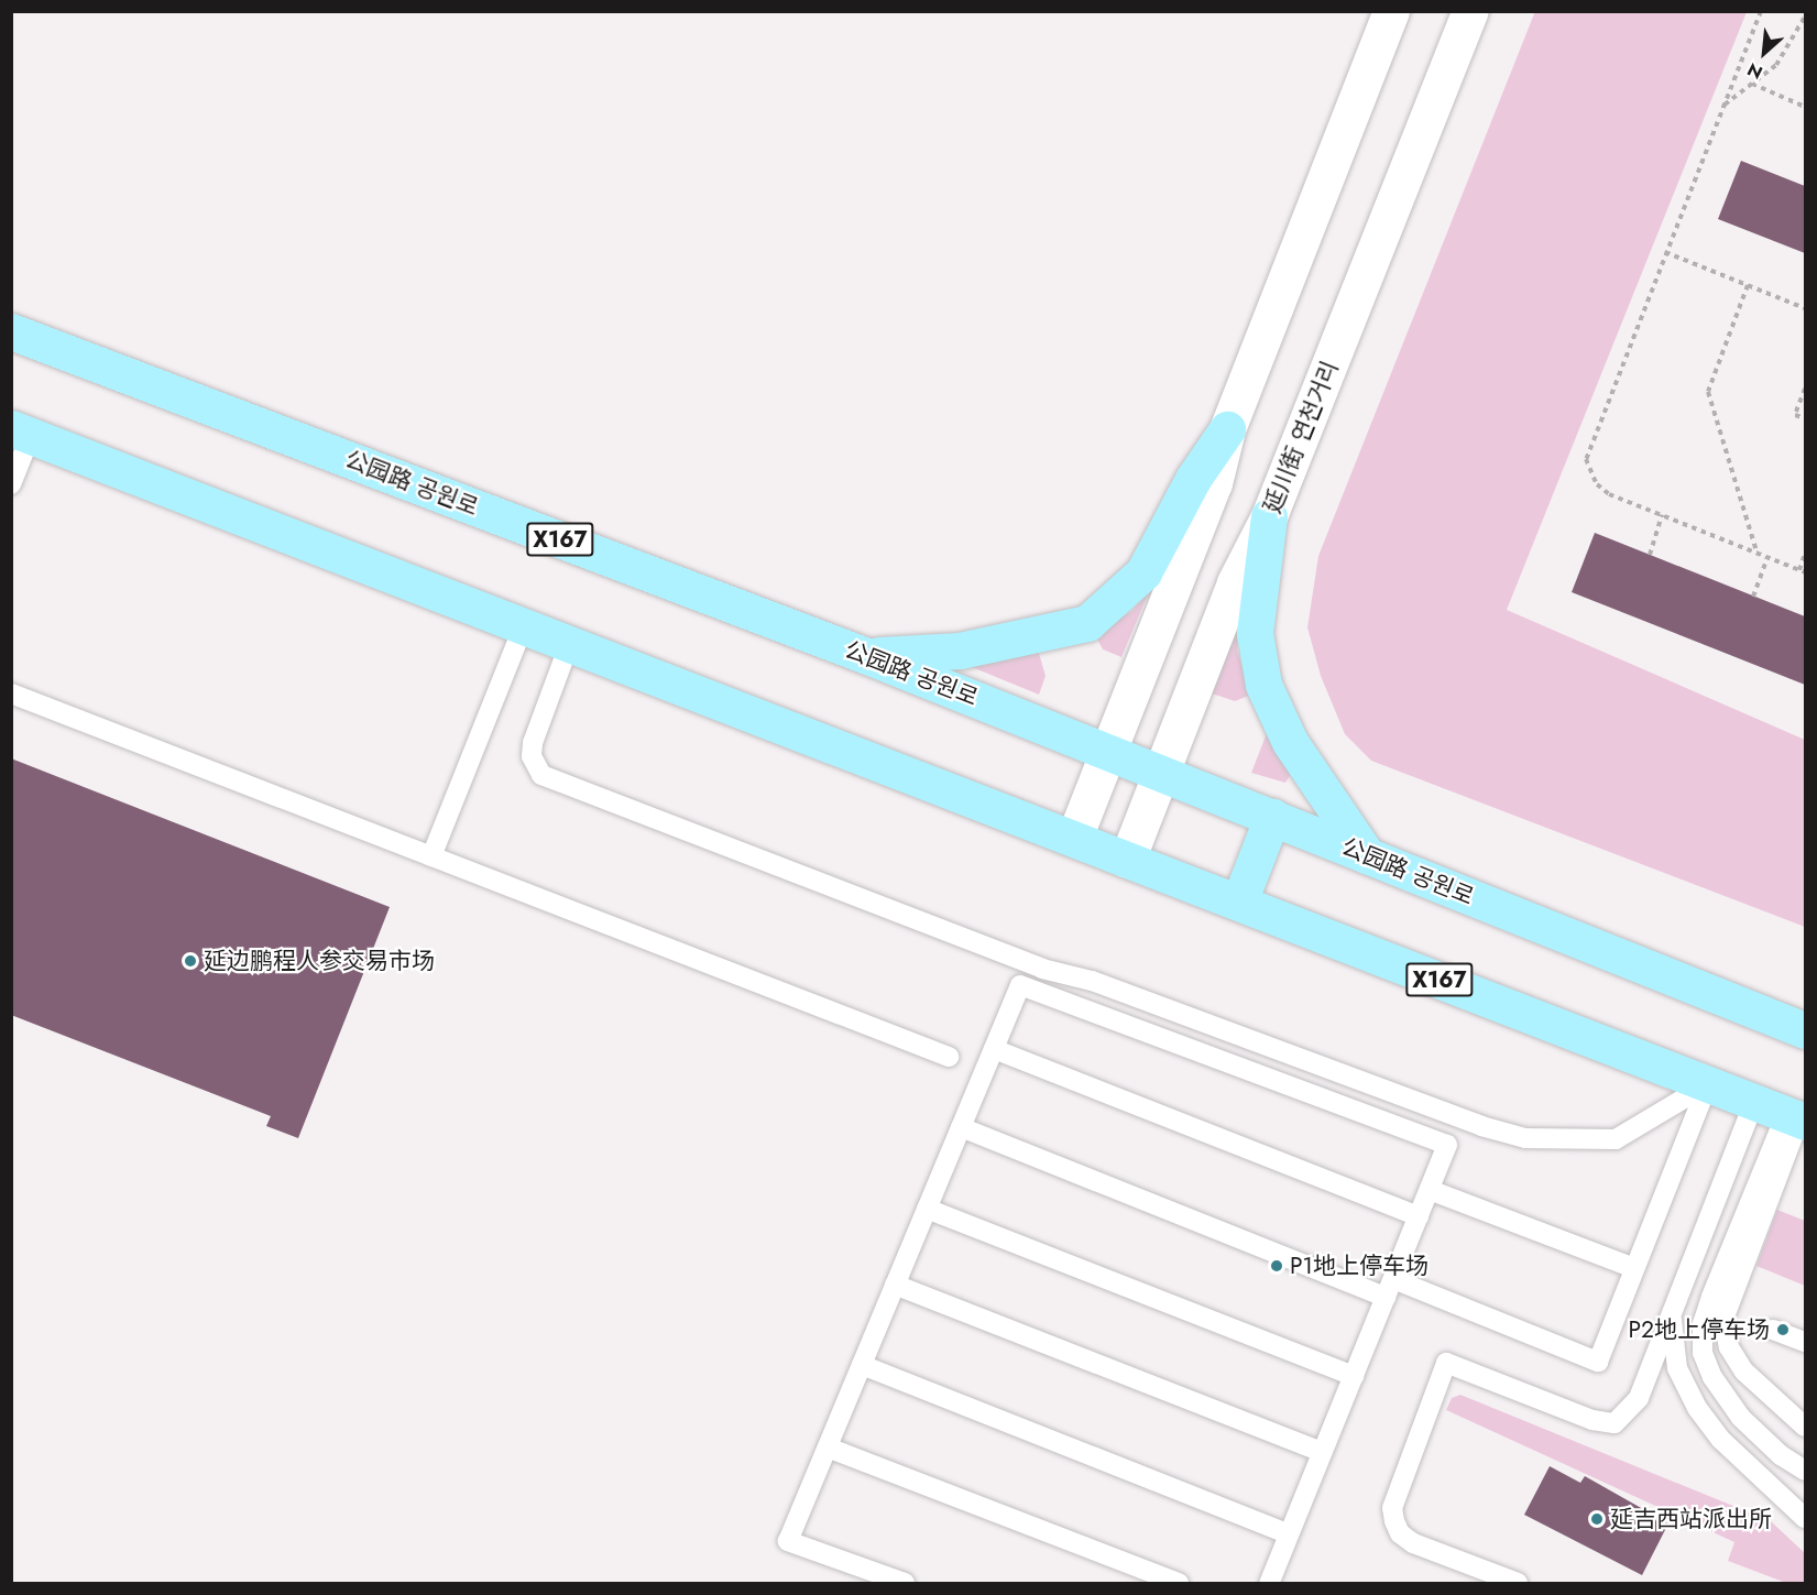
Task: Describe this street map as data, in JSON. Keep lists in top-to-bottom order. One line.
{"streets":{"main road":["延川街 연천거리","公园路 공원로","X167"]},"crossings":[["延川街 연천거리","公园路 공원로"],["延川街 연천거리","X167"]],"places":["延边鹏程人参交易市场","P1地上停车场","P2地上停车场","延吉西站派出所"],"north":"bottom left"}
